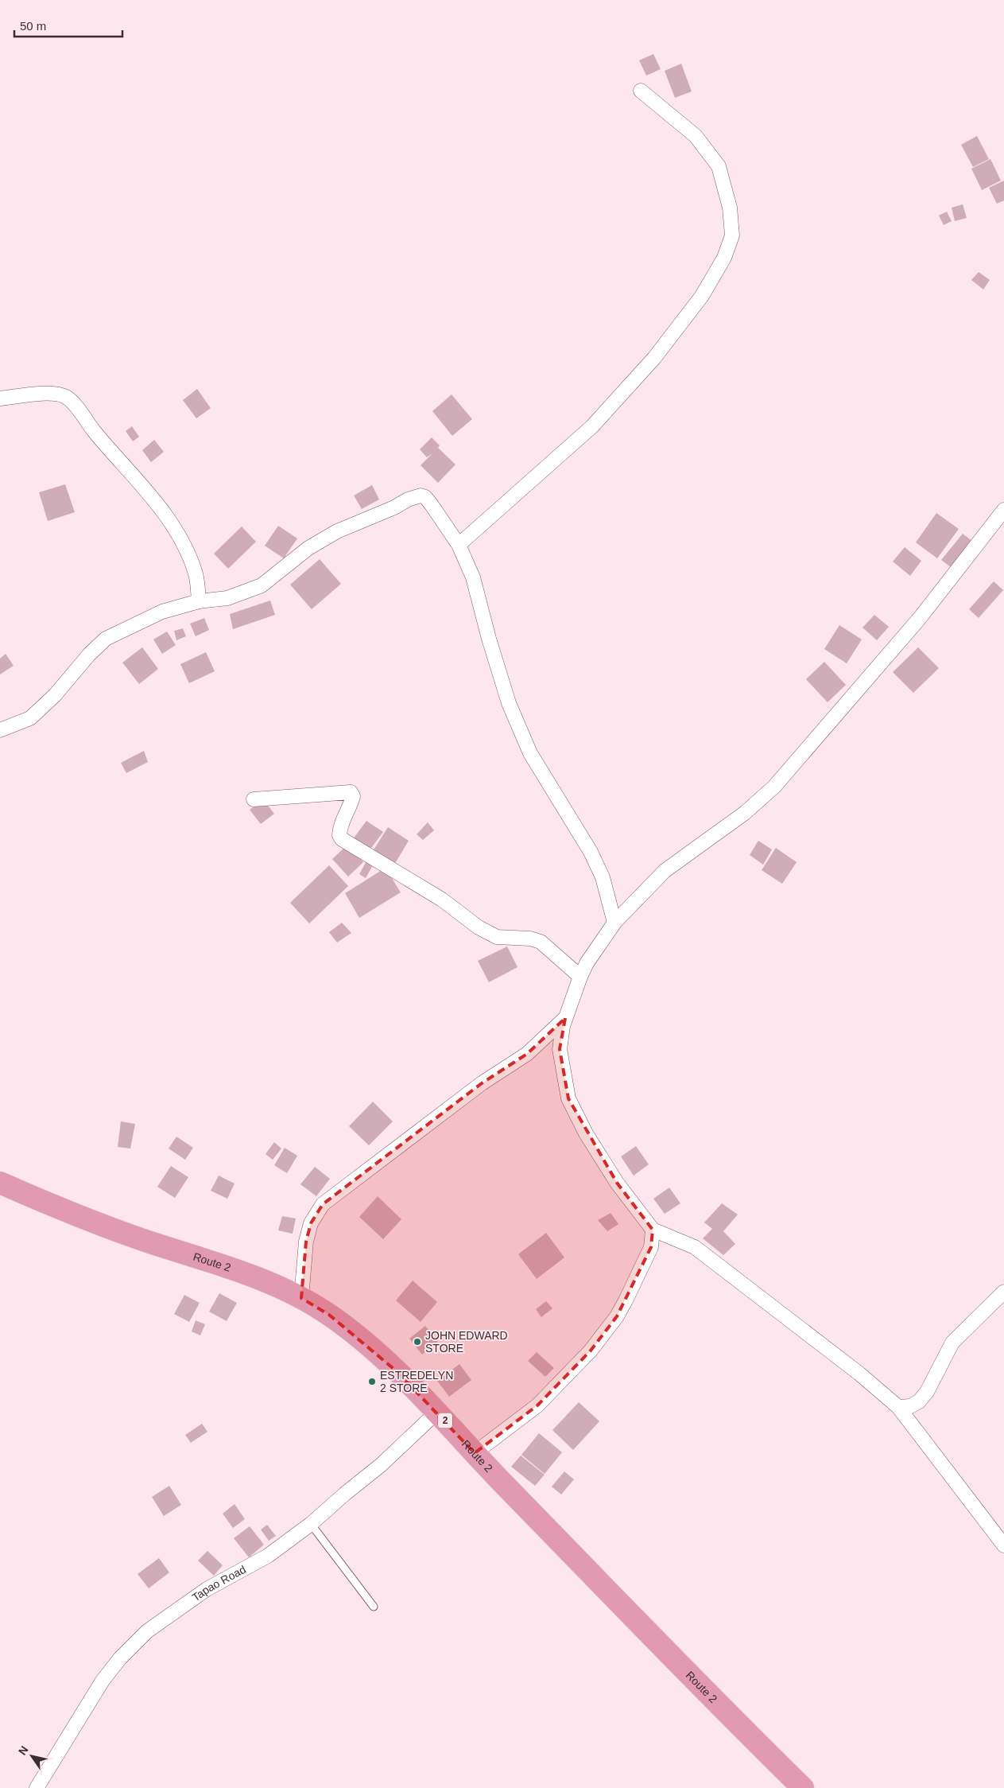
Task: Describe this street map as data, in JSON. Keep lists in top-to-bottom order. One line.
{"streets":{"highway":["Route 2","2"],"street":["Tapao Road"]},"crossings":[["Route 2","Tapao Road"]],"places":["JOHN EDWARD STORE","ESTREDELYN 2 STORE"],"scale_bar":"50 m","north":"top left"}
